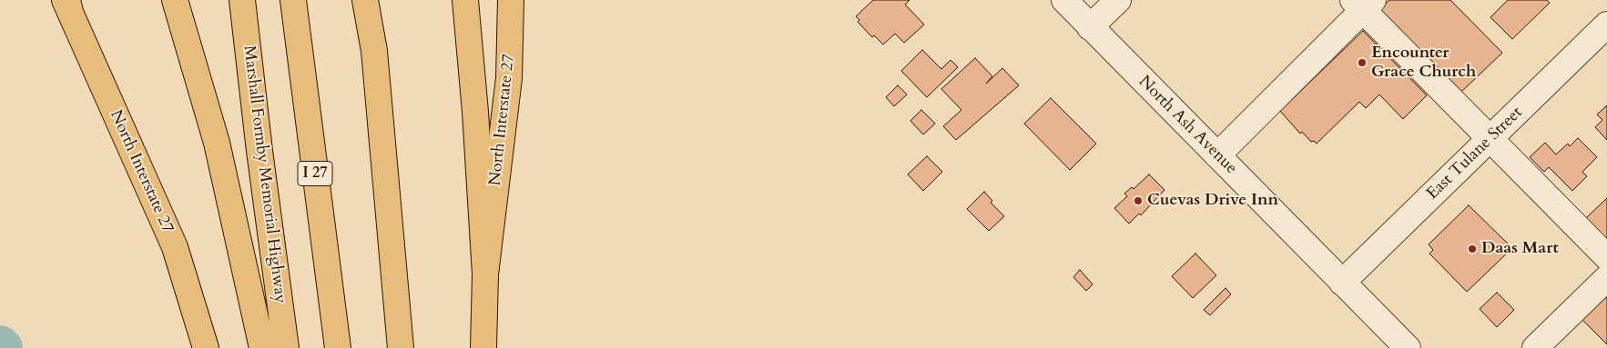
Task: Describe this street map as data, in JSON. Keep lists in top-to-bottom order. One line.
{"streets":{"main road":["North Interstate 27","I 27","Marshall Formby Memorial Highway"],"street":["North Ash Avenue","East Tulane Street"]},"crossings":[["North Ash Avenue","East Tulane Street"]],"places":["Encounter Grace Church","Cuevas Drive Inn","Daas Mart"]}
